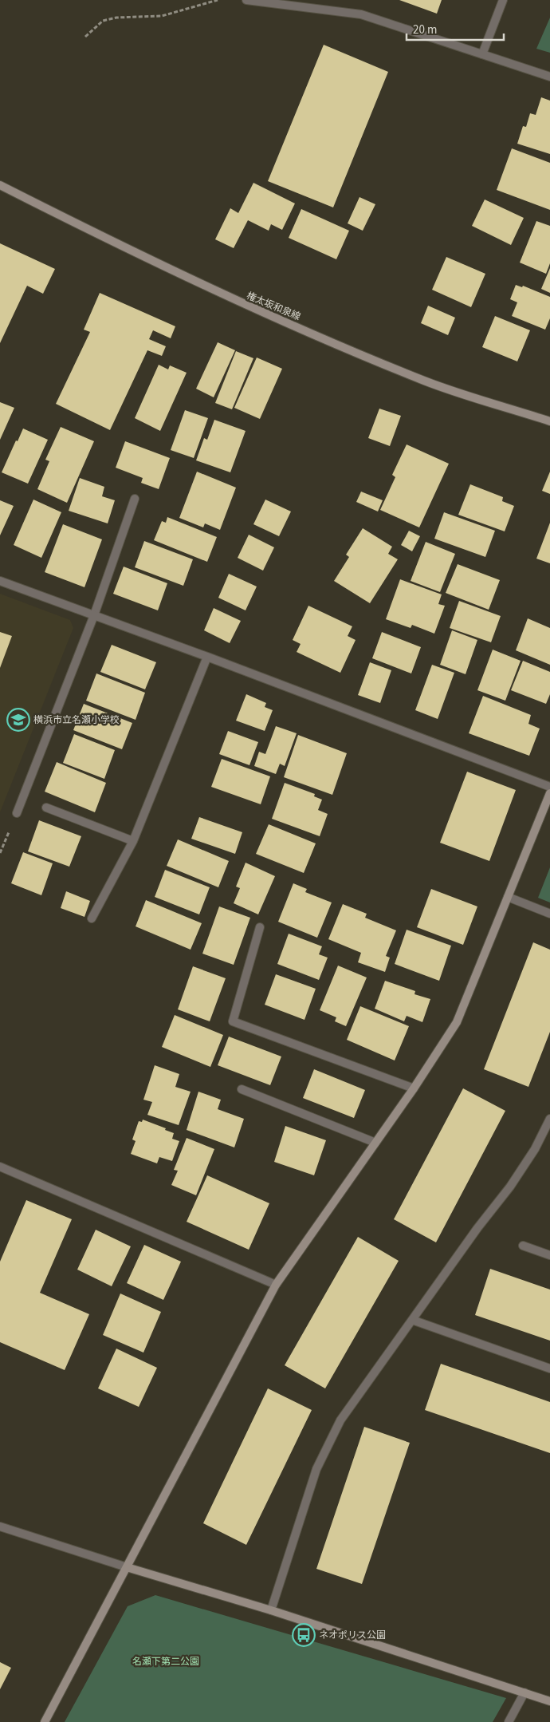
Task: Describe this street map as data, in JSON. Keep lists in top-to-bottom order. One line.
{"streets":{"street":["権太坂和泉線"]},"parks":["名瀬下第二公園"],"places":{"school or university":["横浜市立名瀬小学校"],"bus stop":["ネオポリス公園"]},"scale_bar":"20 m"}
